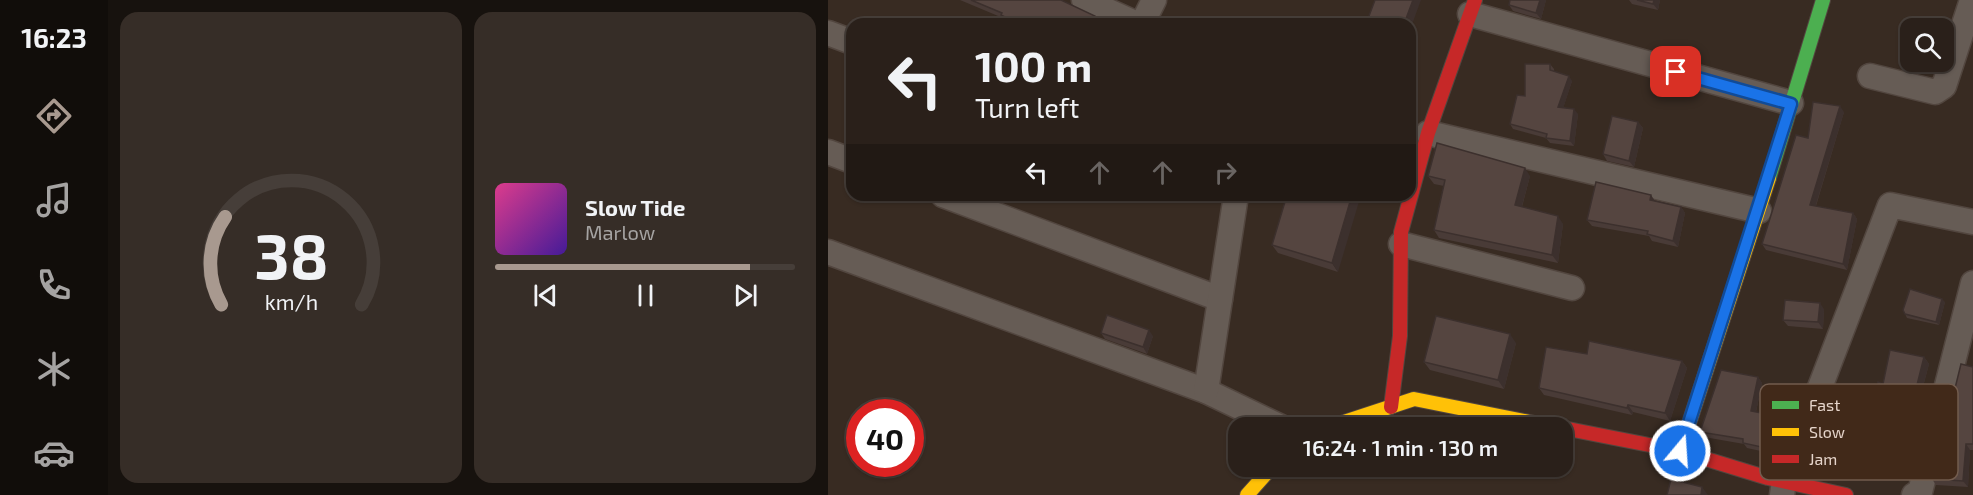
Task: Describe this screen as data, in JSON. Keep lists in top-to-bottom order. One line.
{"legend":["Fast","Slow","Jam"],"page":{"tabs":"16:23","turn":["100 m","Turn left"],"song":["Slow Tide","Marlow"],"limit":"40","trip":"16:24 · 1 min · 130 m","gauge":["38","km/h"]}}
